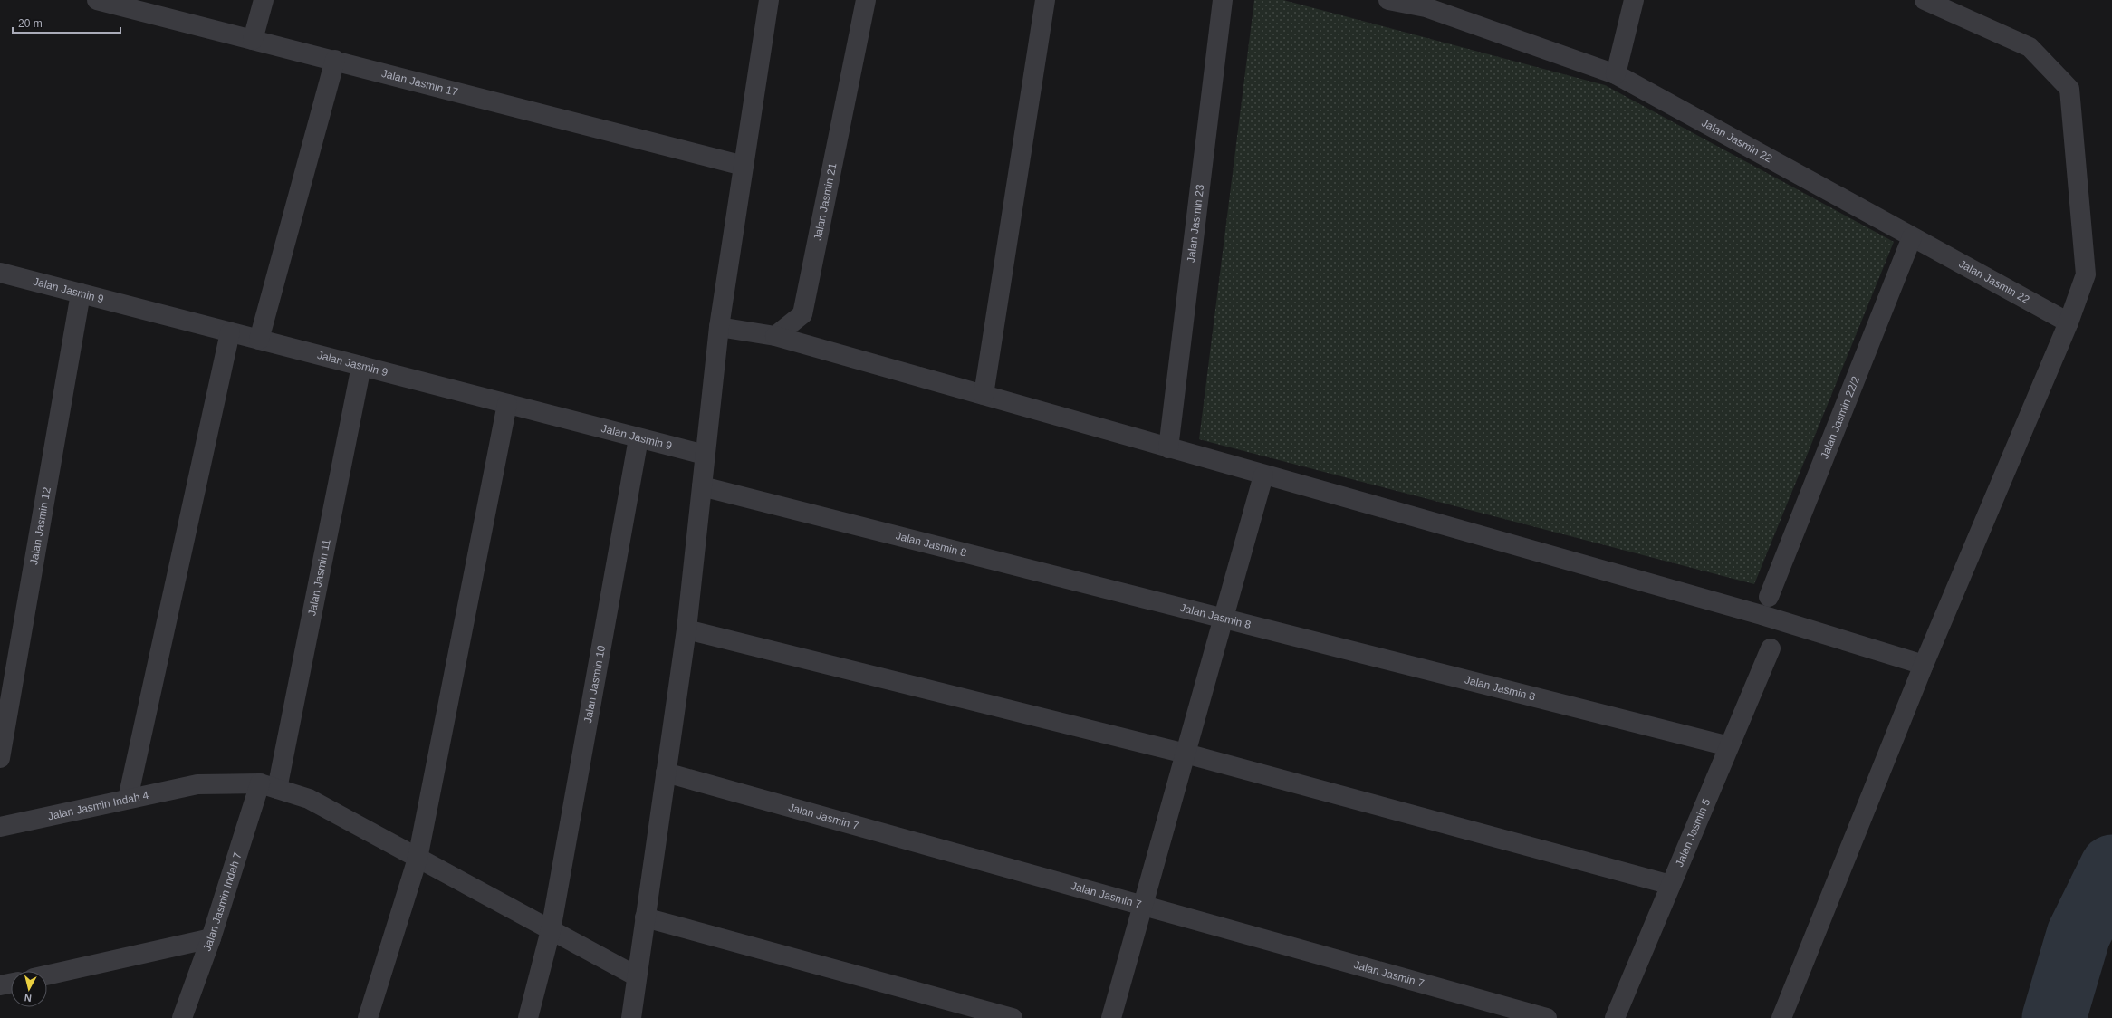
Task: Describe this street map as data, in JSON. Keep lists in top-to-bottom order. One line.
{"streets":{"street":["Jalan Jasmin 17","Jalan Jasmin 22","Jalan Jasmin 21","Jalan Jasmin 23","Jalan Jasmin 9","Jalan Jasmin 22/2","Jalan Jasmin 12","Jalan Jasmin 8","Jalan Jasmin 11","Jalan Jasmin 10","Jalan Jasmin Indah 4","Jalan Jasmin 7","Jalan Jasmin 5","Jalan Jasmin Indah 7"]},"crossings":[["Jalan Jasmin 22","Jalan Jasmin 22/2"],["Jalan Jasmin 9","Jalan Jasmin 12"],["Jalan Jasmin 9","Jalan Jasmin 11"],["Jalan Jasmin 9","Jalan Jasmin 10"],["Jalan Jasmin 8","Jalan Jasmin 5"],["Jalan Jasmin 11","Jalan Jasmin Indah 4"],["Jalan Jasmin 11","Jalan Jasmin Indah 7"],["Jalan Jasmin 10","Jalan Jasmin Indah 4"],["Jalan Jasmin Indah 4","Jalan Jasmin Indah 7"]],"scale_bar":"20 m","north":"bottom"}
